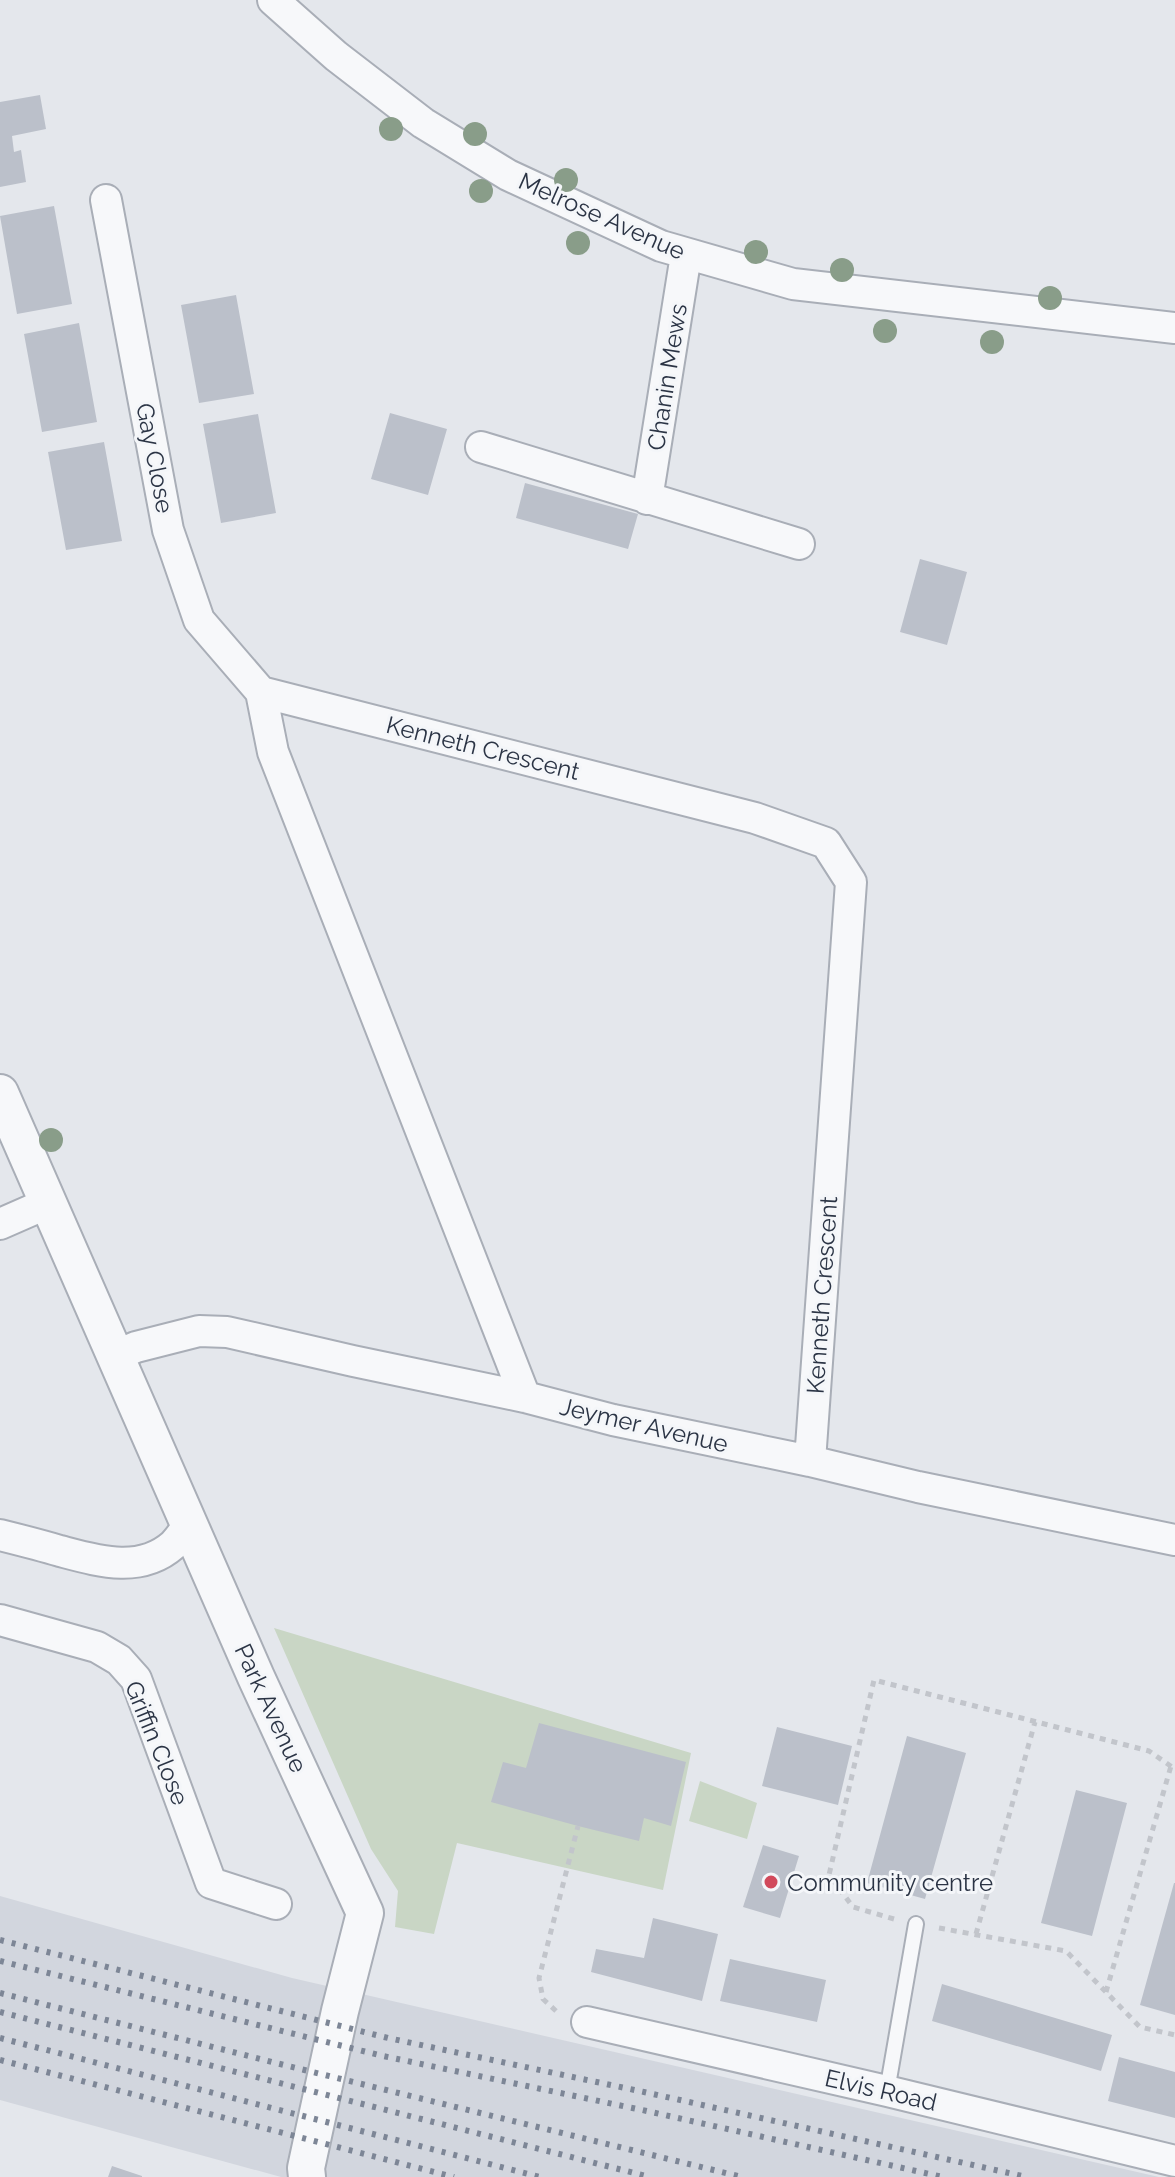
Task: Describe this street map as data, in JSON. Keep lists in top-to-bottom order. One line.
{"streets":{"street":["Melrose Avenue","Chanin Mews","Gay Close","Kenneth Crescent","Jeymer Avenue","Park Avenue","Griffin Close","Elvis Road"]},"crossings":[["Melrose Avenue","Chanin Mews"],["Gay Close","Kenneth Crescent"],["Kenneth Crescent","Jeymer Avenue"],["Jeymer Avenue","Park Avenue"]],"places":["Community centre"]}
